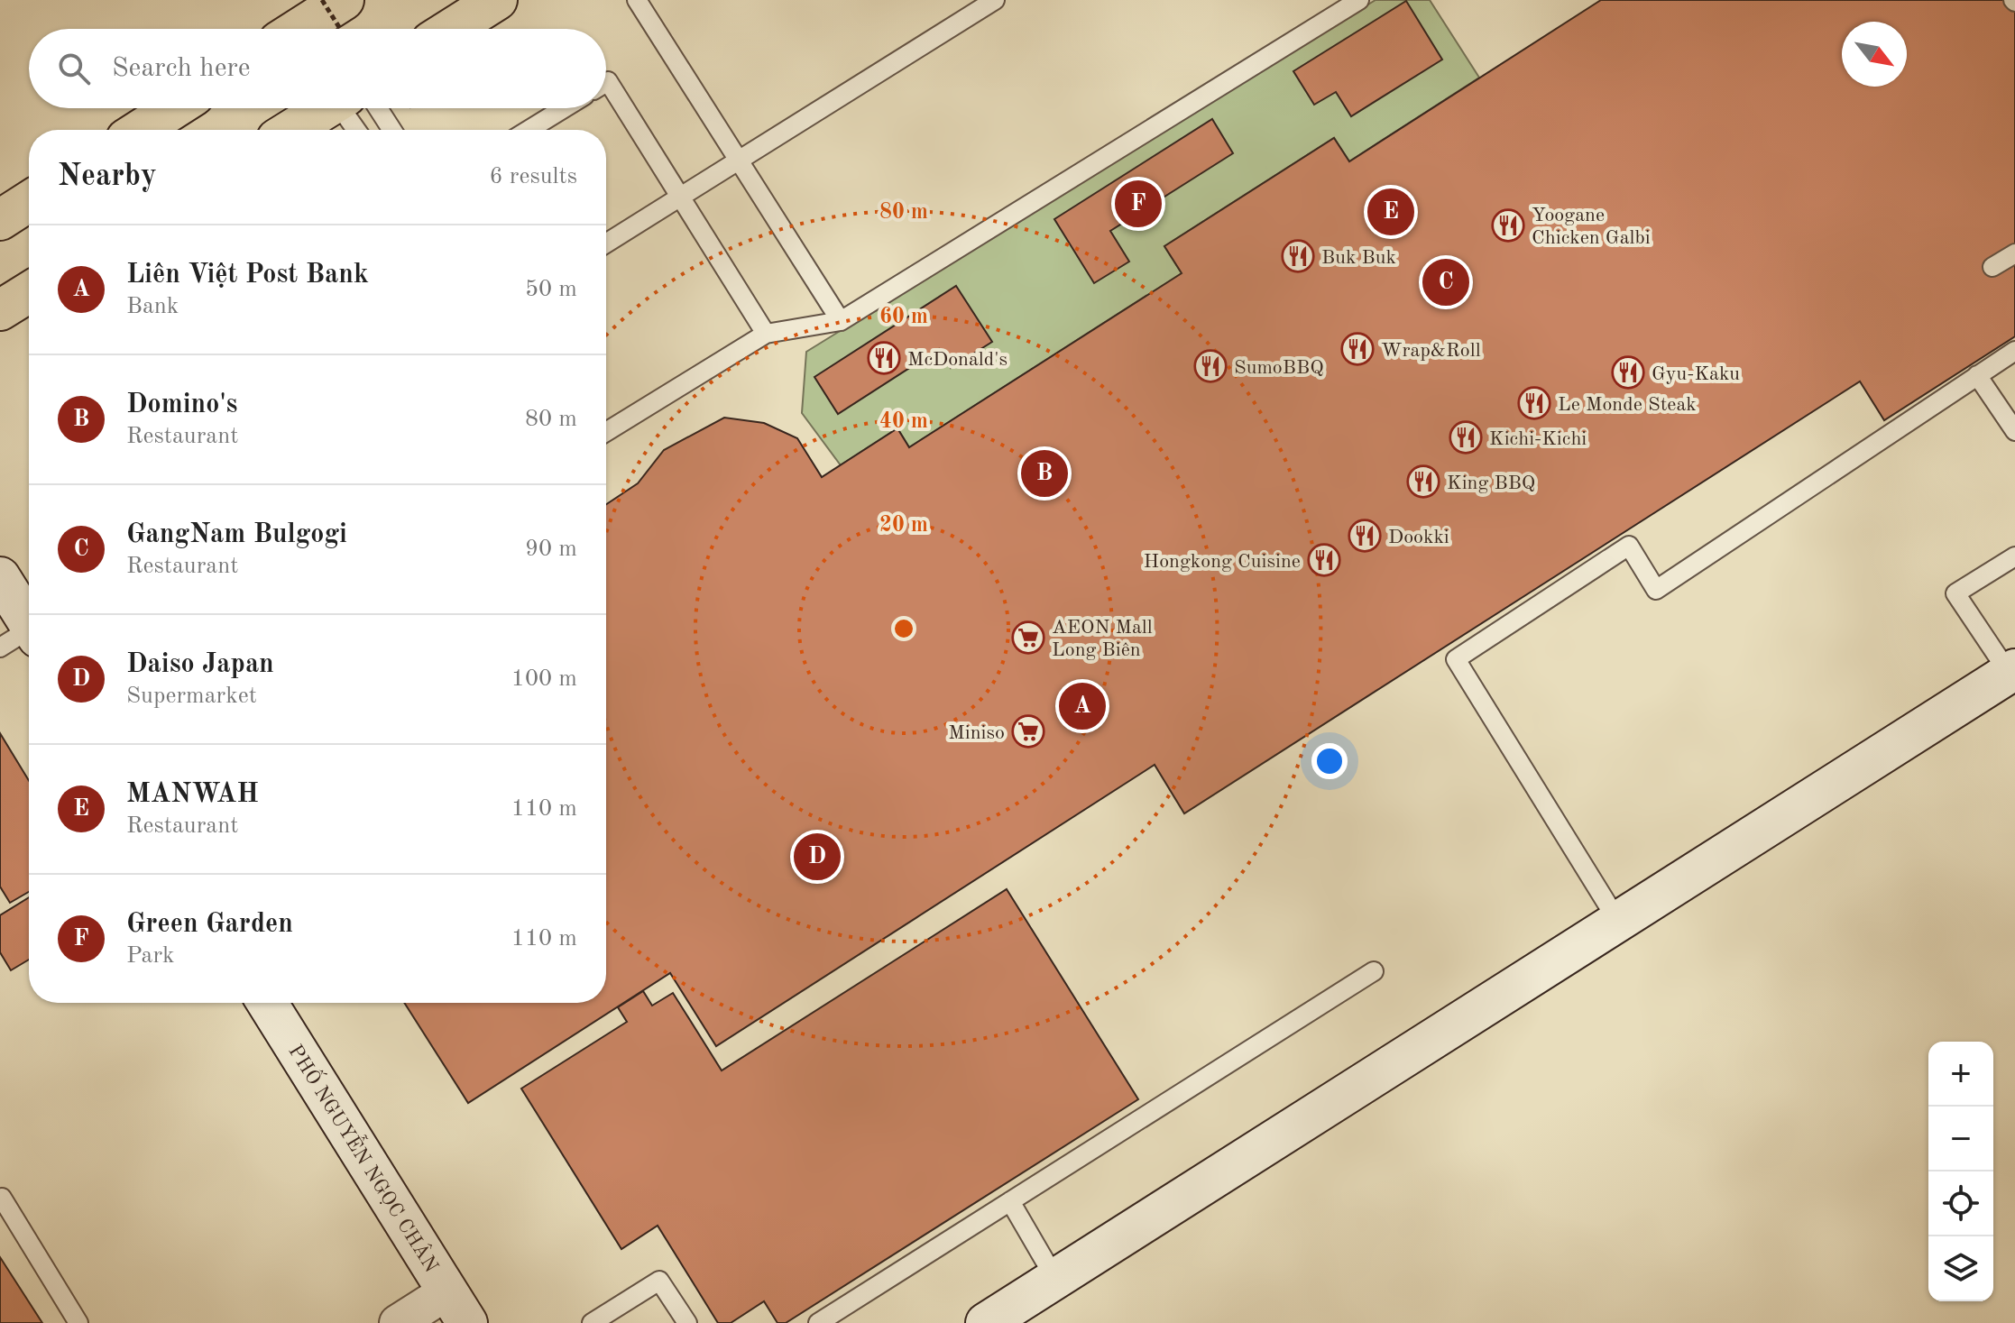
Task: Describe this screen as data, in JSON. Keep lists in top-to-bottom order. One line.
{"streets":{"street":["PHỐ NGUYỄN NGỌC CHÂN"]},"places":{"restaurant":["Yoogane Chicken Galbi","Buk Buk","Wrap&Roll","McDonald's","SumoBBQ","Gyu-Kaku","Le Monde Steak","Kichi-Kichi","King BBQ","Dookki","Hongkong Cuisine"],"supermarket":["AEON Mall Long Biên","Miniso"]},"north":"bottom right","page":{"search":"Search here","heading":["Nearby","6 results"],"pins":["F","E","C","B","A","D"],"list":[{"mark":"A","name":"Liên Việt Post Bank","note":"Bank","value":"50 m"},{"mark":"B","name":"Domino's","note":"Restaurant","value":"80 m"},{"mark":"C","name":"GangNam Bulgogi","note":"Restaurant","value":"90 m"},{"mark":"D","name":"Daiso Japan","note":"Supermarket","value":"100 m"},{"mark":"E","name":"MANWAH","note":"Restaurant","value":"110 m"},{"mark":"F","name":"Green Garden","note":"Park","value":"110 m"}],"map_buttons":["+","−"]},"rings":["80 m","60 m","40 m","20 m"]}
